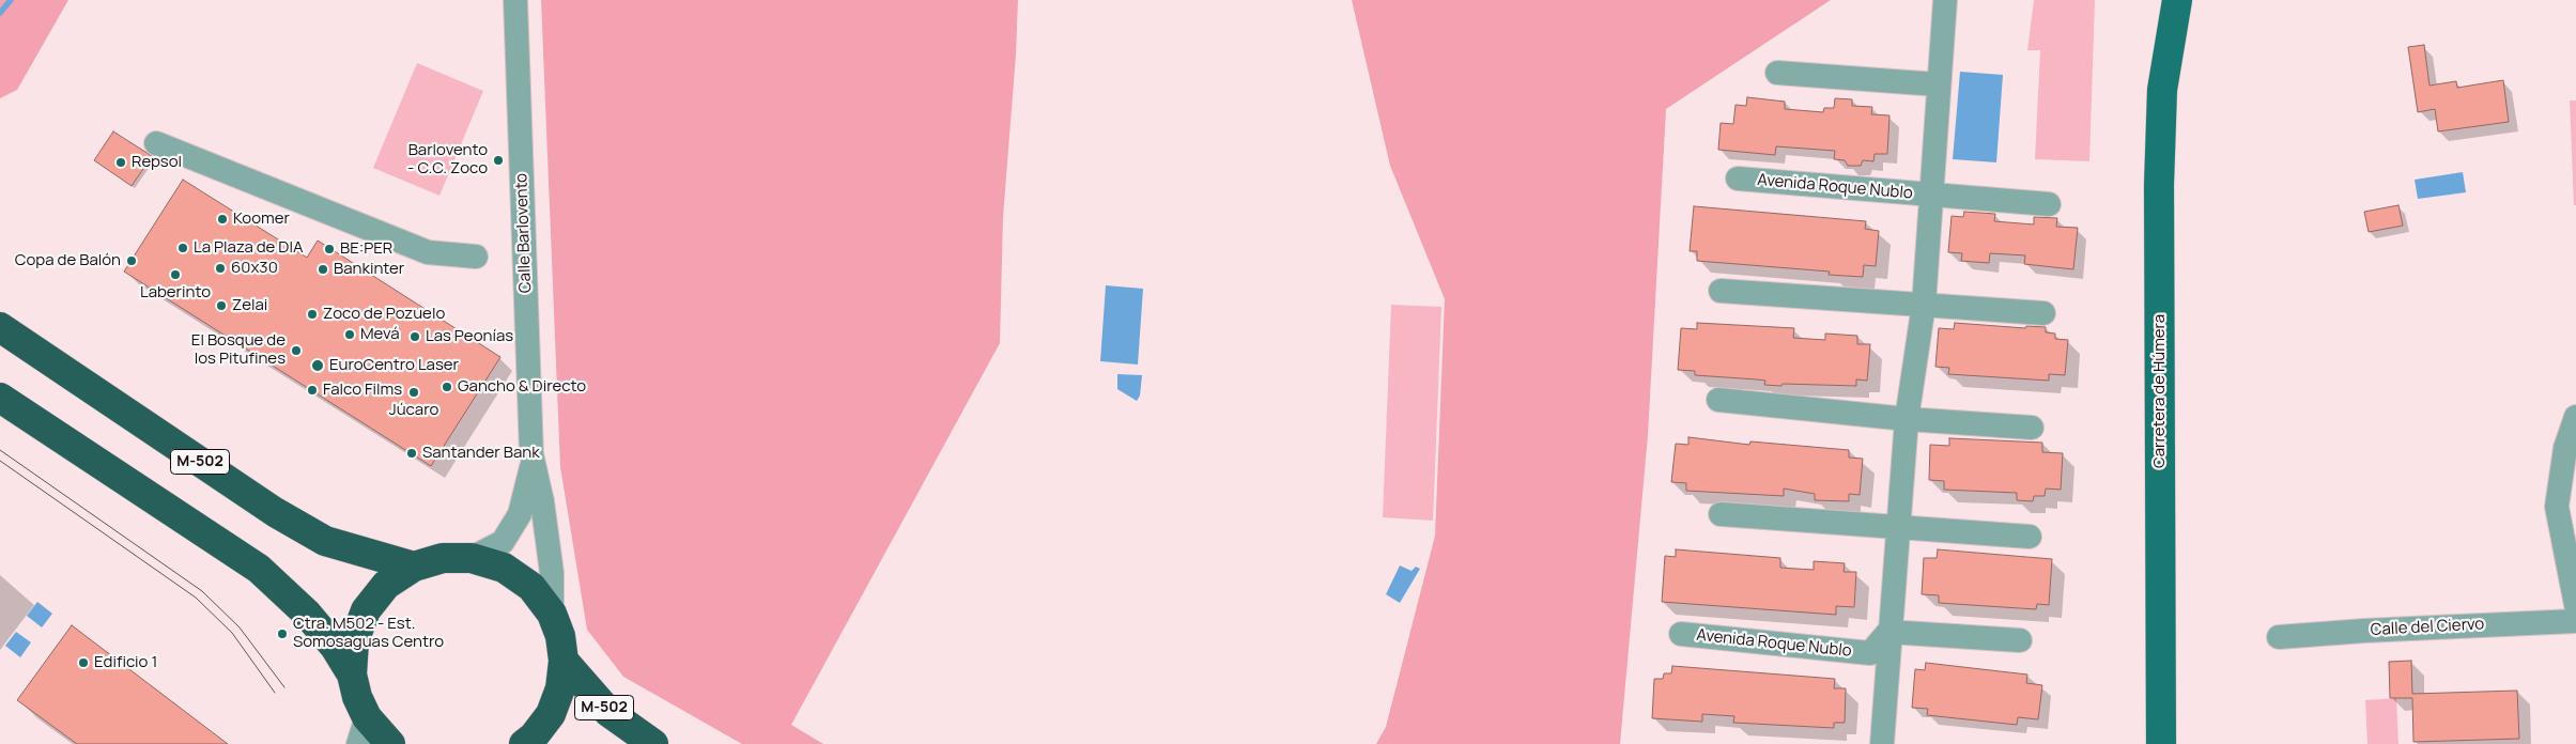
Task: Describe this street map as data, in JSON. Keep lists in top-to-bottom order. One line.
{"streets":{"highway":["M-502"],"main road":["Carretera de Húmera"],"street":["Avenida Roque Nublo","Calle Barlovento","Calle del Ciervo"]},"crossings":[["Calle Barlovento","M-502"]],"places":["Barlovento - C.C. Zoco","Repsol","Koomer","La Plaza de DIA","BE:PER","Copa de Balón","60x30","Bankinter","Laberinto","Zelai","Zoco de Pozuelo","Mevá","Las Peonías","El Bosque de los Pitufines","EuroCentro Laser","Gancho & Directo","Falco Films","Júcaro","Santander Bank","Ctra. M502 - Est. Somosaguas Centro","Edificio 1"]}
